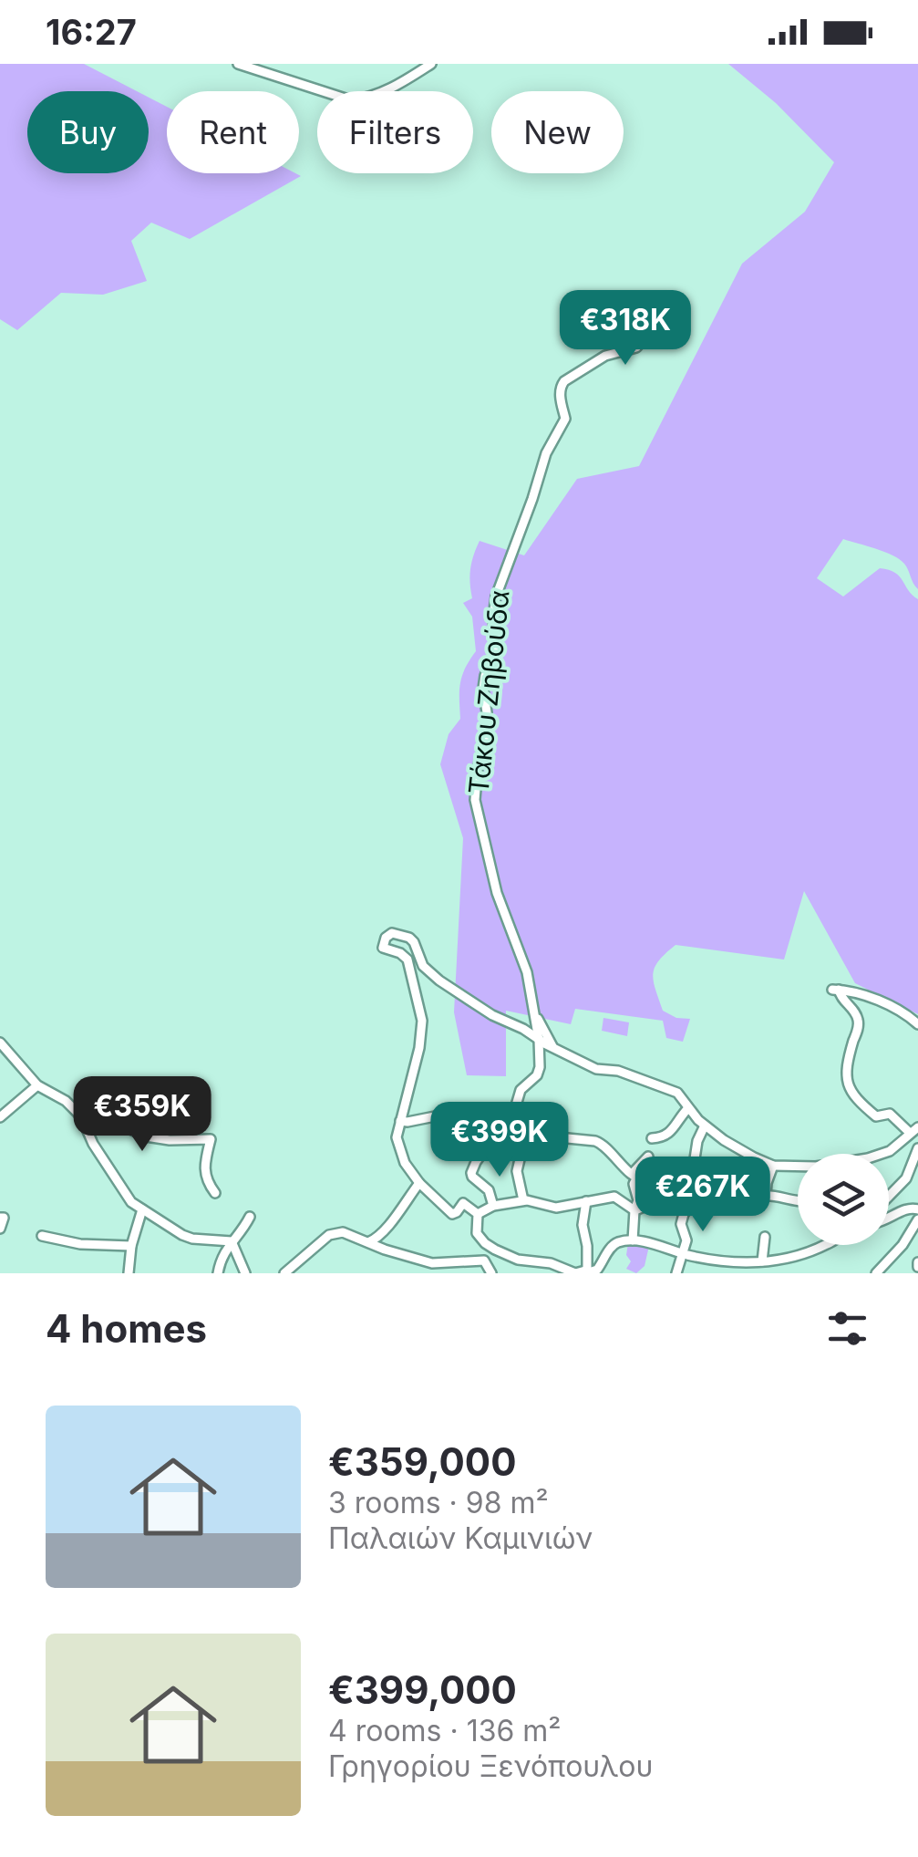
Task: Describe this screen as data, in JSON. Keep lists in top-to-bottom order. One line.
{"streets":{"street":["Τάκου Ζηβούδα"]},"page":{"status":"16:27","chip":["Buy","Rent","Filters","New"],"price":["€318K","€359K","€399K","€267K"],"heading":"4 homes","list":[{"name":"€359,000","note":"3 rooms · 98 m² · Παλαιών Καμινιών"},{"name":"€399,000","note":"4 rooms · 136 m² · Γρηγορίου Ξενόπουλου"}]}}
